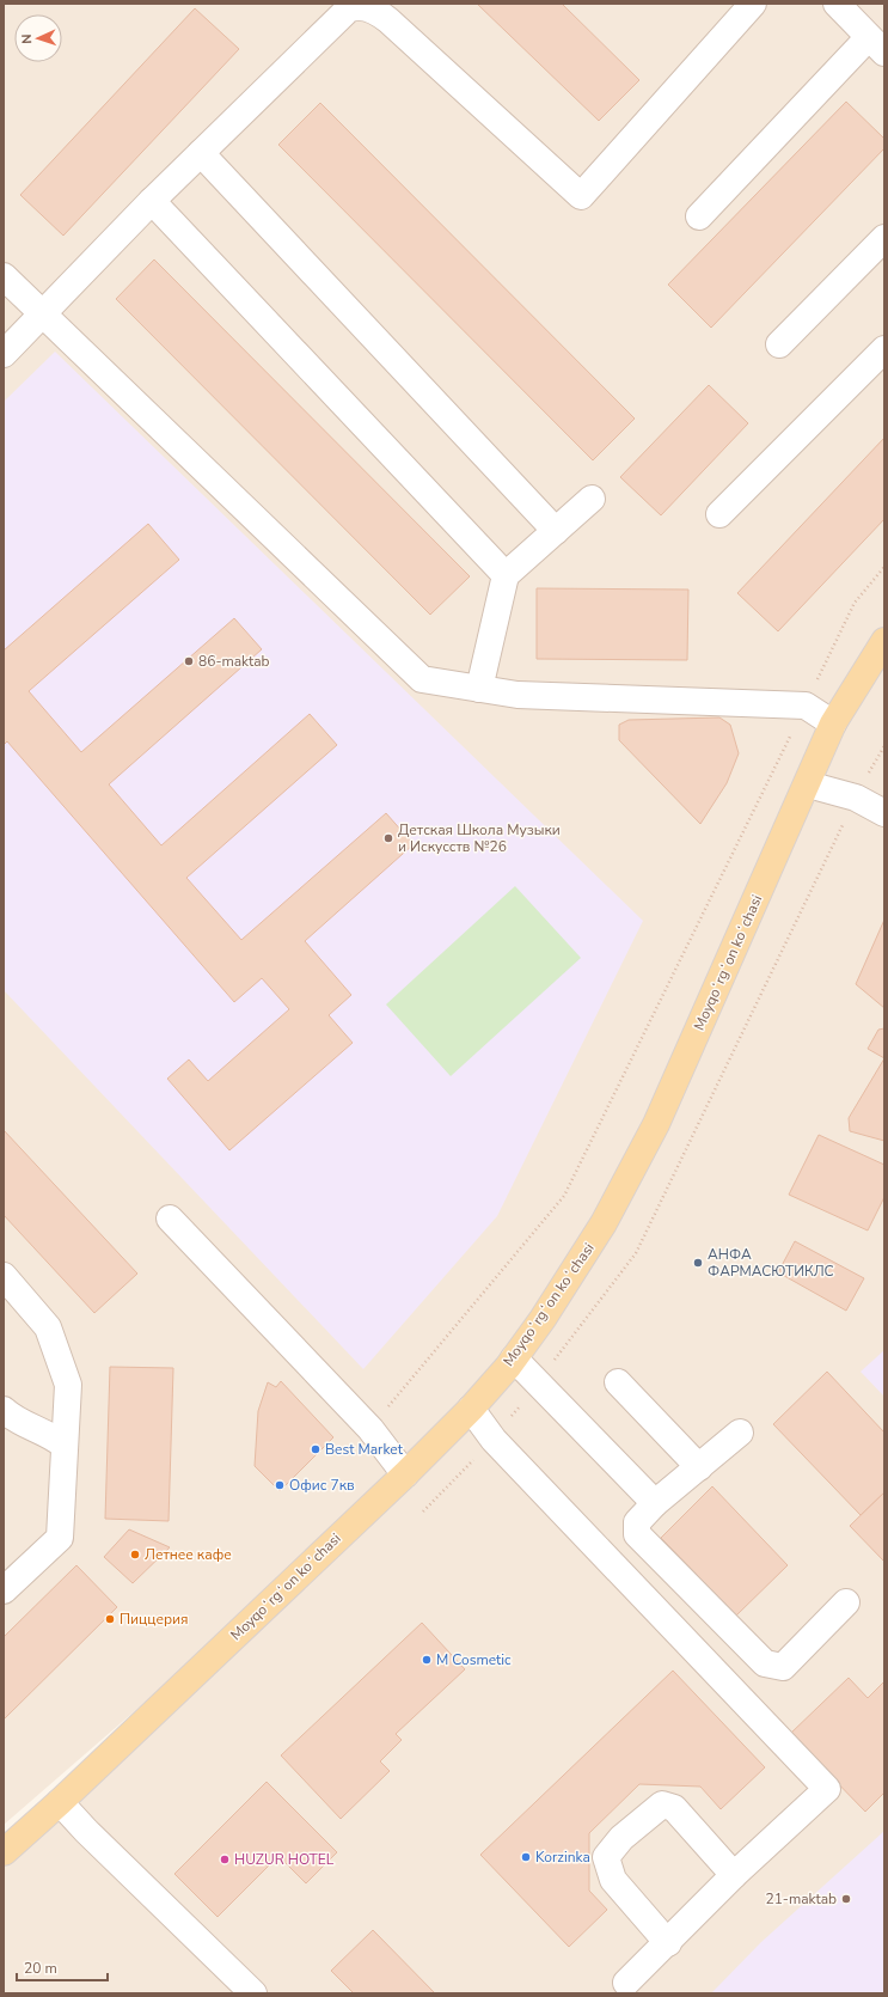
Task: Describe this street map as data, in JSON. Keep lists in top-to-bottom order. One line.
{"streets":{"main road":["Moyqoʻrgʻon koʻchasi"]},"places":["86-maktab","Детская Школа Музыки и Искусств №26","АНФА ФАРМАСЮТИКЛС","Best Market","Офис 7кв","Летнее кафе","Пиццерия","M Cosmetic","Korzinka","HUZUR HOTEL","21-maktab"],"scale_bar":"20 m","north":"left"}
